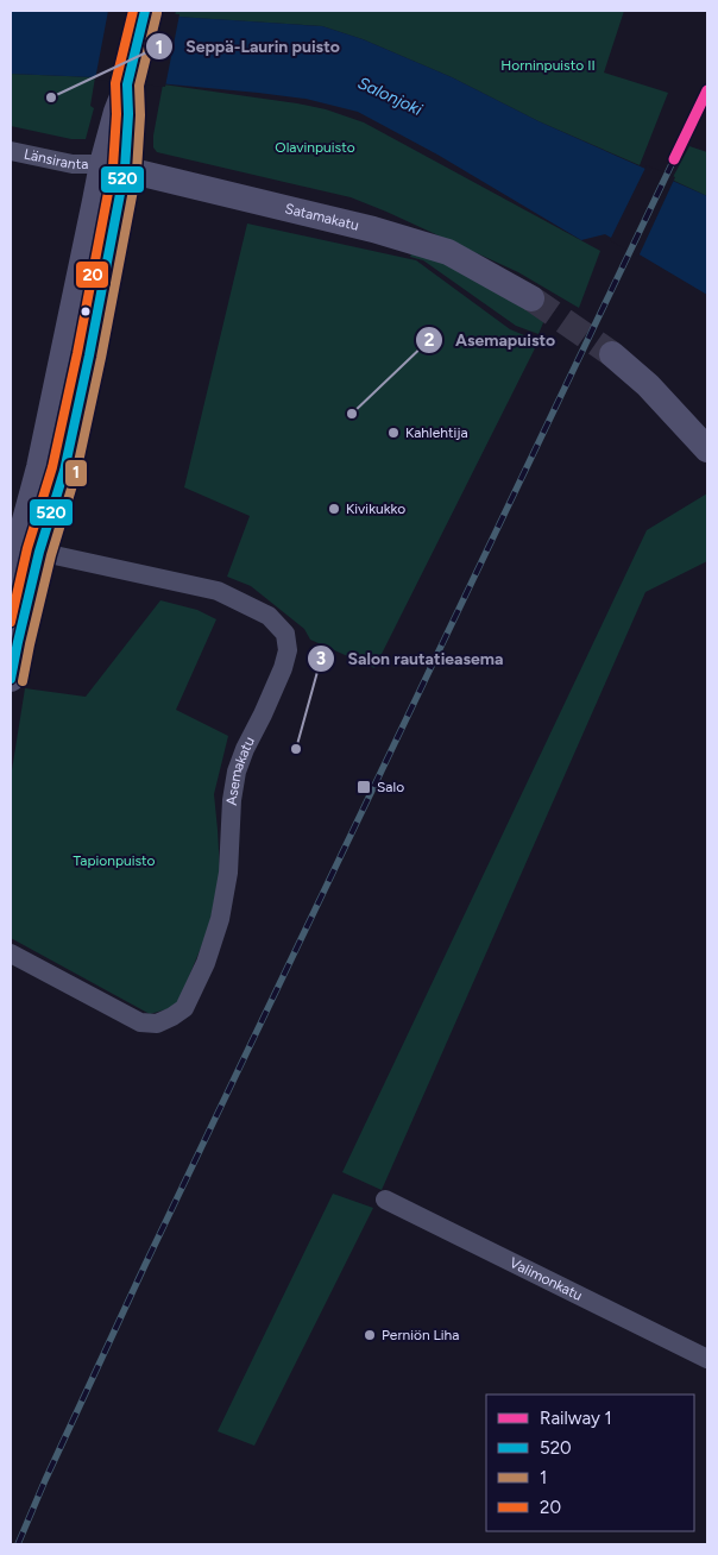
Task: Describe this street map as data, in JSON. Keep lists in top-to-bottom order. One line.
{"streets":{"main road":["Satamakatu"],"street":["Länsiranta","Asemakatu","Valimonkatu"]},"crossings":[["Länsiranta","Satamakatu"]],"water":["Salonjoki"],"parks":["Horninpuisto II","Olavinpuisto","Tapionpuisto"],"places":{"other":["Seppä-Laurin puisto","Asemapuisto","Kahlehtija","Kivikukko","Salon rautatieasema","Perniön Liha"],"transit":["Salo"]},"lines":["transit line 520","transit line 20","transit line 1","rail line 1"],"legend":["Railway 1","520","1","20"]}
